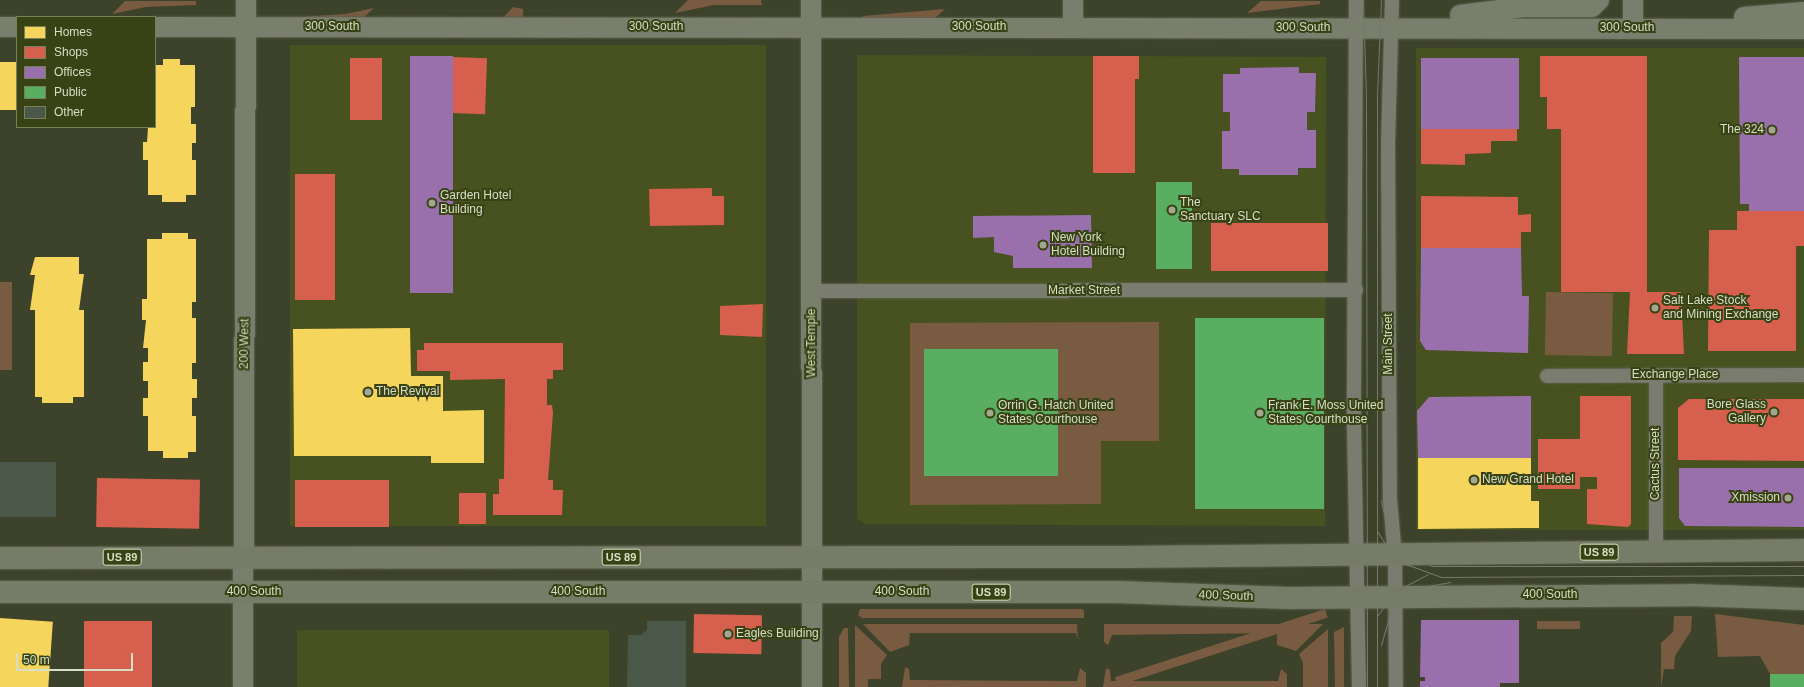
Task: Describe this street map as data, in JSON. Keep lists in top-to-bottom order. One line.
{"streets":{"main road":["US 89","400 South"],"street":["300 South","Market Street","West Temple","200 West","Main Street","Exchange Place","Cactus Street"]},"crossings":[["300 South","West Temple"],["300 South","200 West"],["300 South","Main Street"],["Market Street","West Temple"],["West Temple","US 89"],["West Temple","400 South"],["200 West","US 89"],["200 West","400 South"],["Main Street","US 89"],["Main Street","400 South"],["Exchange Place","Cactus Street"],["Cactus Street","US 89"]],"places":["The 324","Garden Hotel Building","The Sanctuary SLC","New York Hotel Building","Salt Lake Stock and Mining Exchange","The Revival","Bore Glass Gallery","Orrin G. Hatch United States Courthouse","Frank E. Moss United States Courthouse","New Grand Hotel","Xmission","Eagles Building"],"legend":["Homes","Shops","Offices","Public","Other"],"scale_bar":"50 m"}
